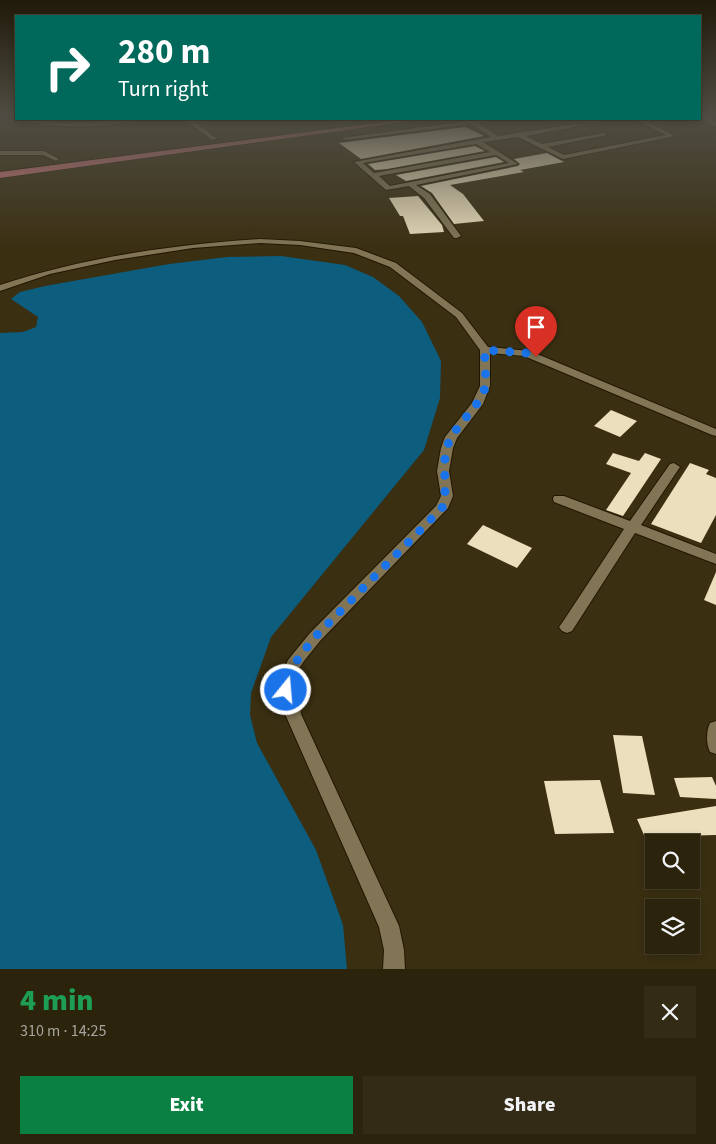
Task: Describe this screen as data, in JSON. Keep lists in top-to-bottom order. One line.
{"page":{"turn":["280 m","Turn right"],"heading":["4 min","310 m · 14:25"],"buttons":["Exit","Share"]}}
